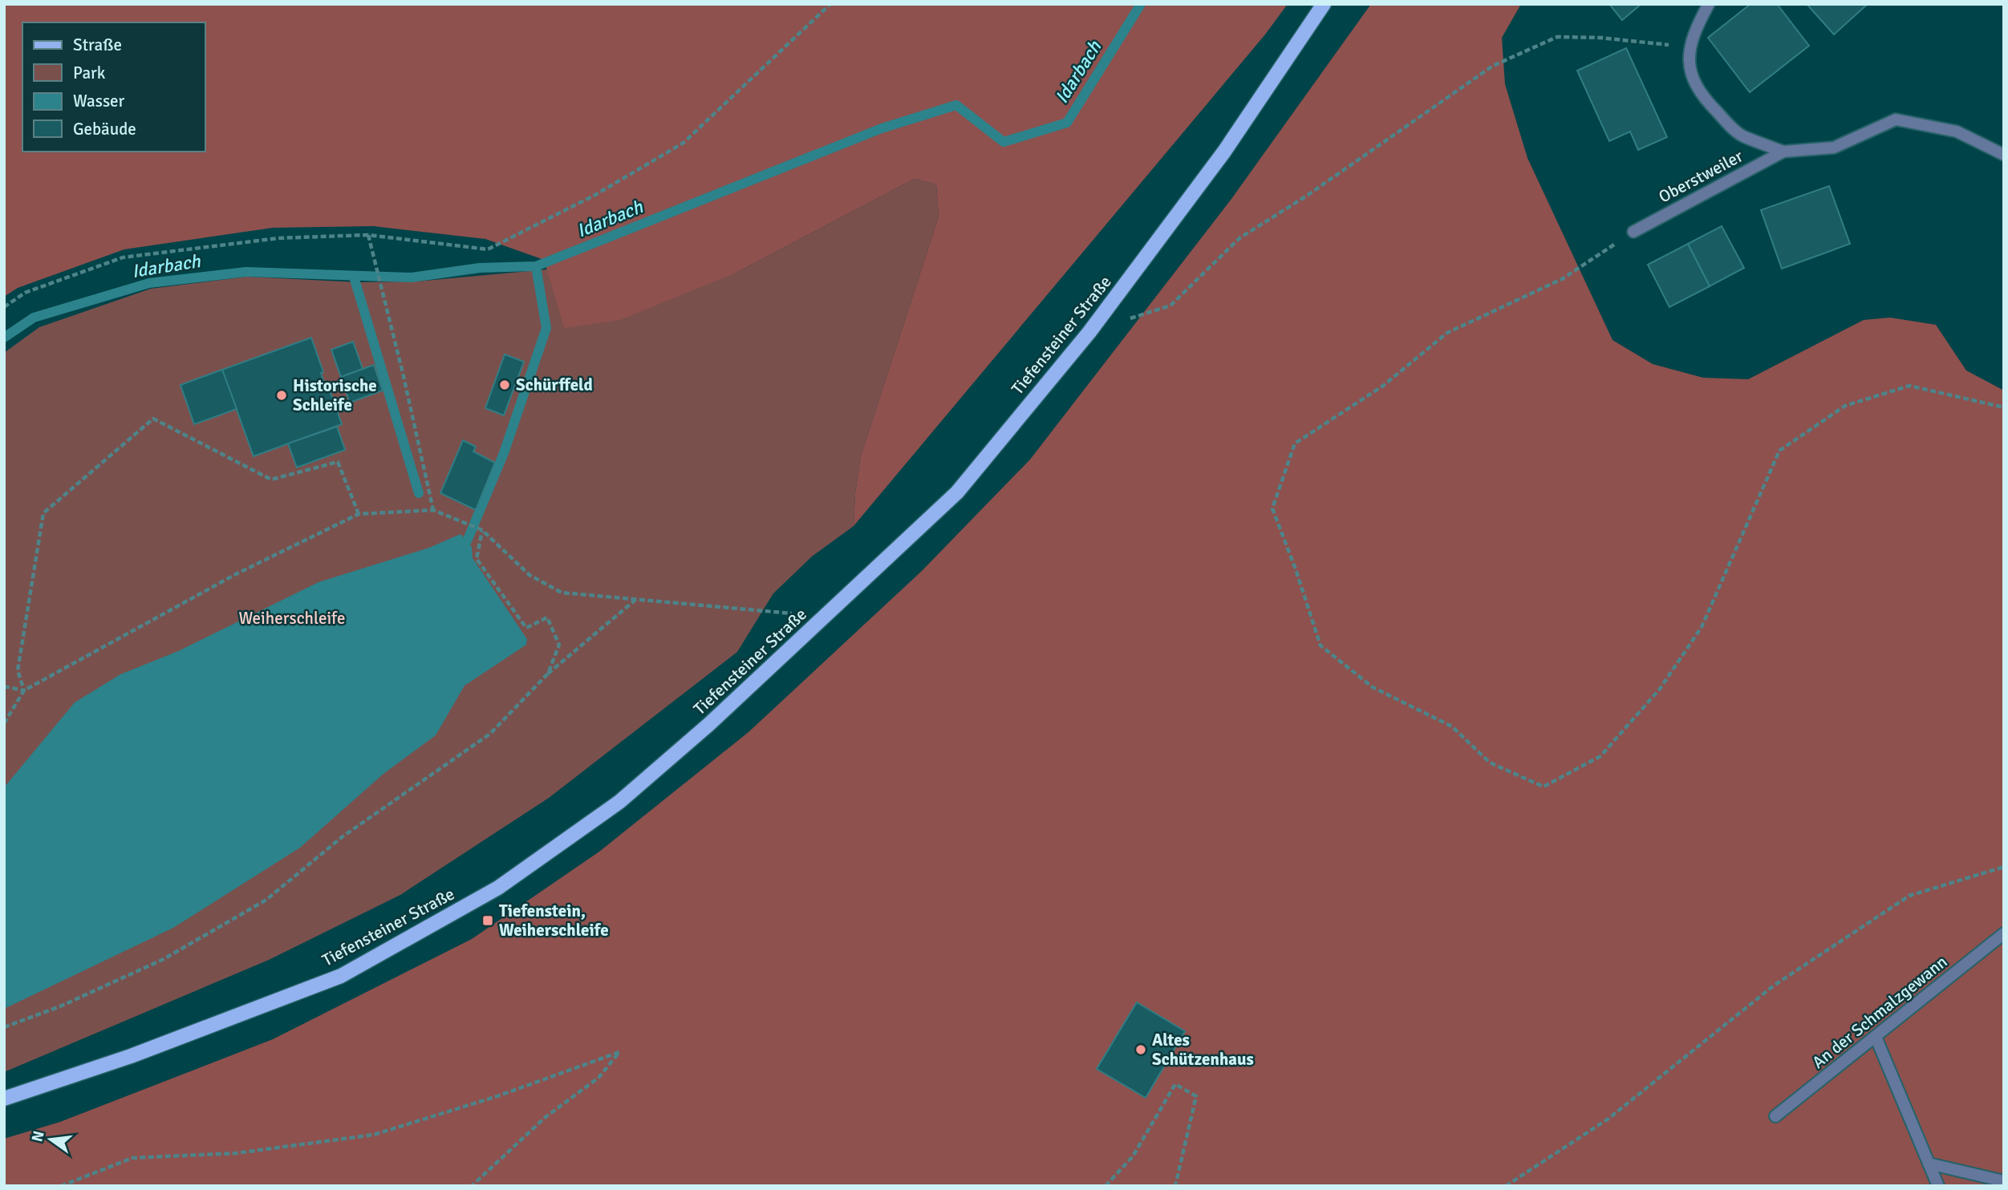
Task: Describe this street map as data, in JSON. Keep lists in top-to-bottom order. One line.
{"streets":{"main road":["Tiefensteiner Straße"],"street":["Oberstweiler","An der Schmalzgewann"]},"water":["Idarbach"],"parks":["Weiherschleife"],"places":{"other":["Schürffeld","Historische Schleife","Altes Schützenhaus"],"transit":["Tiefenstein, Weiherschleife"]},"legend":["Straße","Park","Wasser","Gebäude"],"north":"left"}
